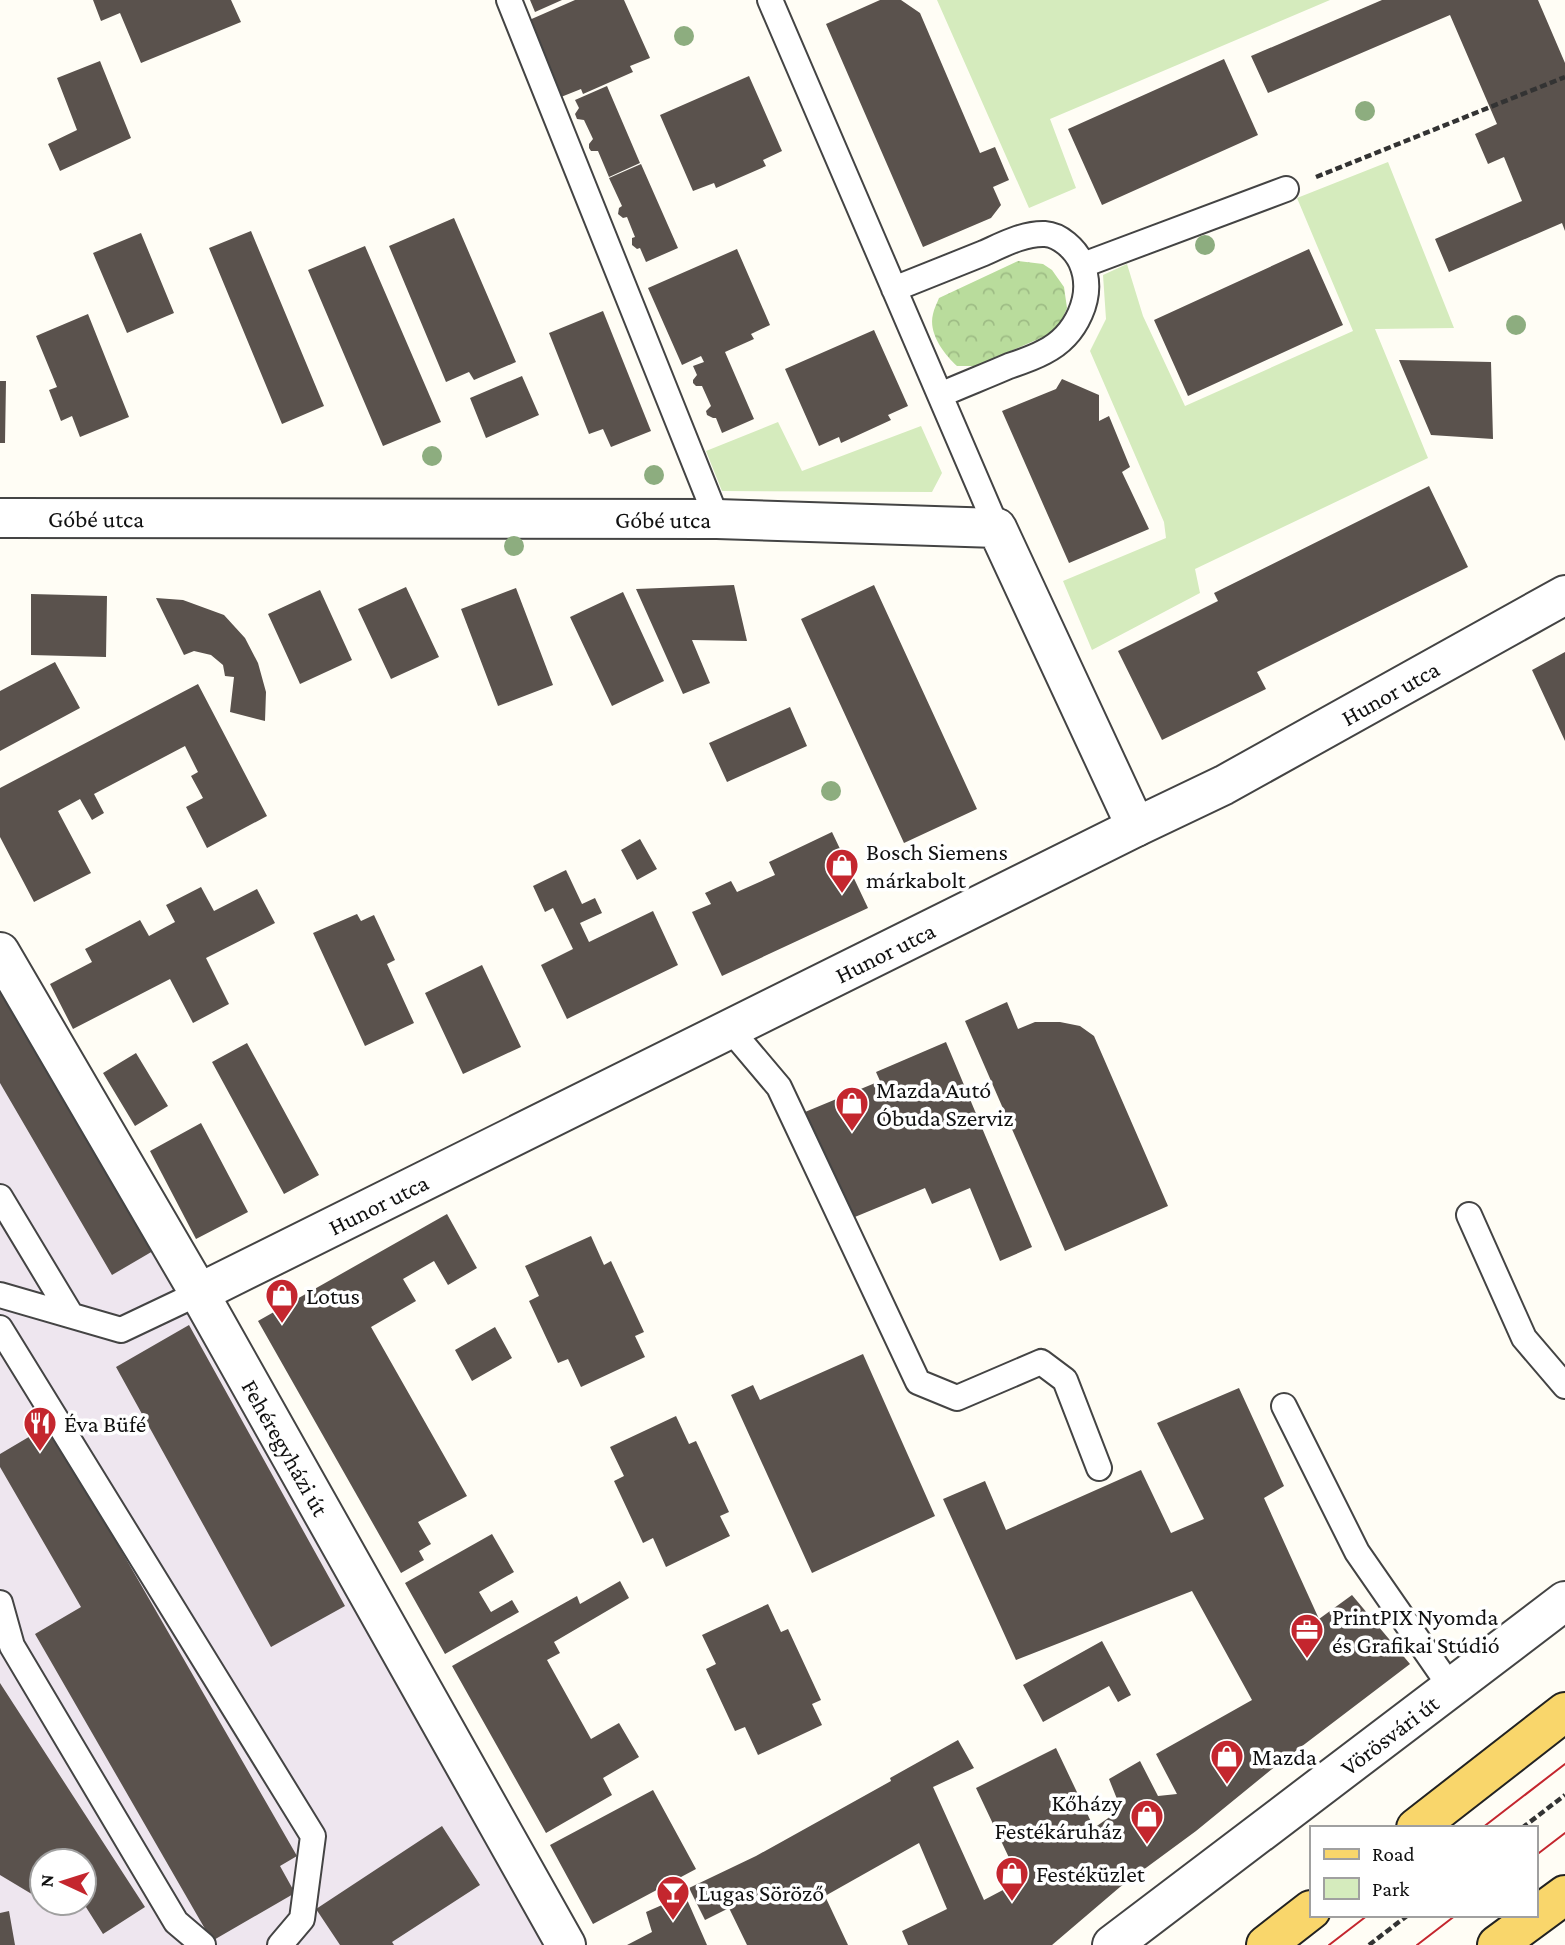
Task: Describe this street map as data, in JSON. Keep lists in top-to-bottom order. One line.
{"streets":{"street":["Góbé utca","Hunor utca","Fehéregyházi út","Vörösvári út"]},"crossings":[["Hunor utca","Fehéregyházi út"]],"places":{"shop":["Bosch Siemens márkabolt","Mazda Autó Óbuda Szerviz","Lotus","Mazda","Kőházy Festékáruház","Festéküzlet"],"restaurant":["Éva Büfé"],"office":["PrintPIX Nyomda és Grafikai Stúdió"],"bar":["Lugas Söröző"]},"legend":["Road","Park"],"north":"left"}
